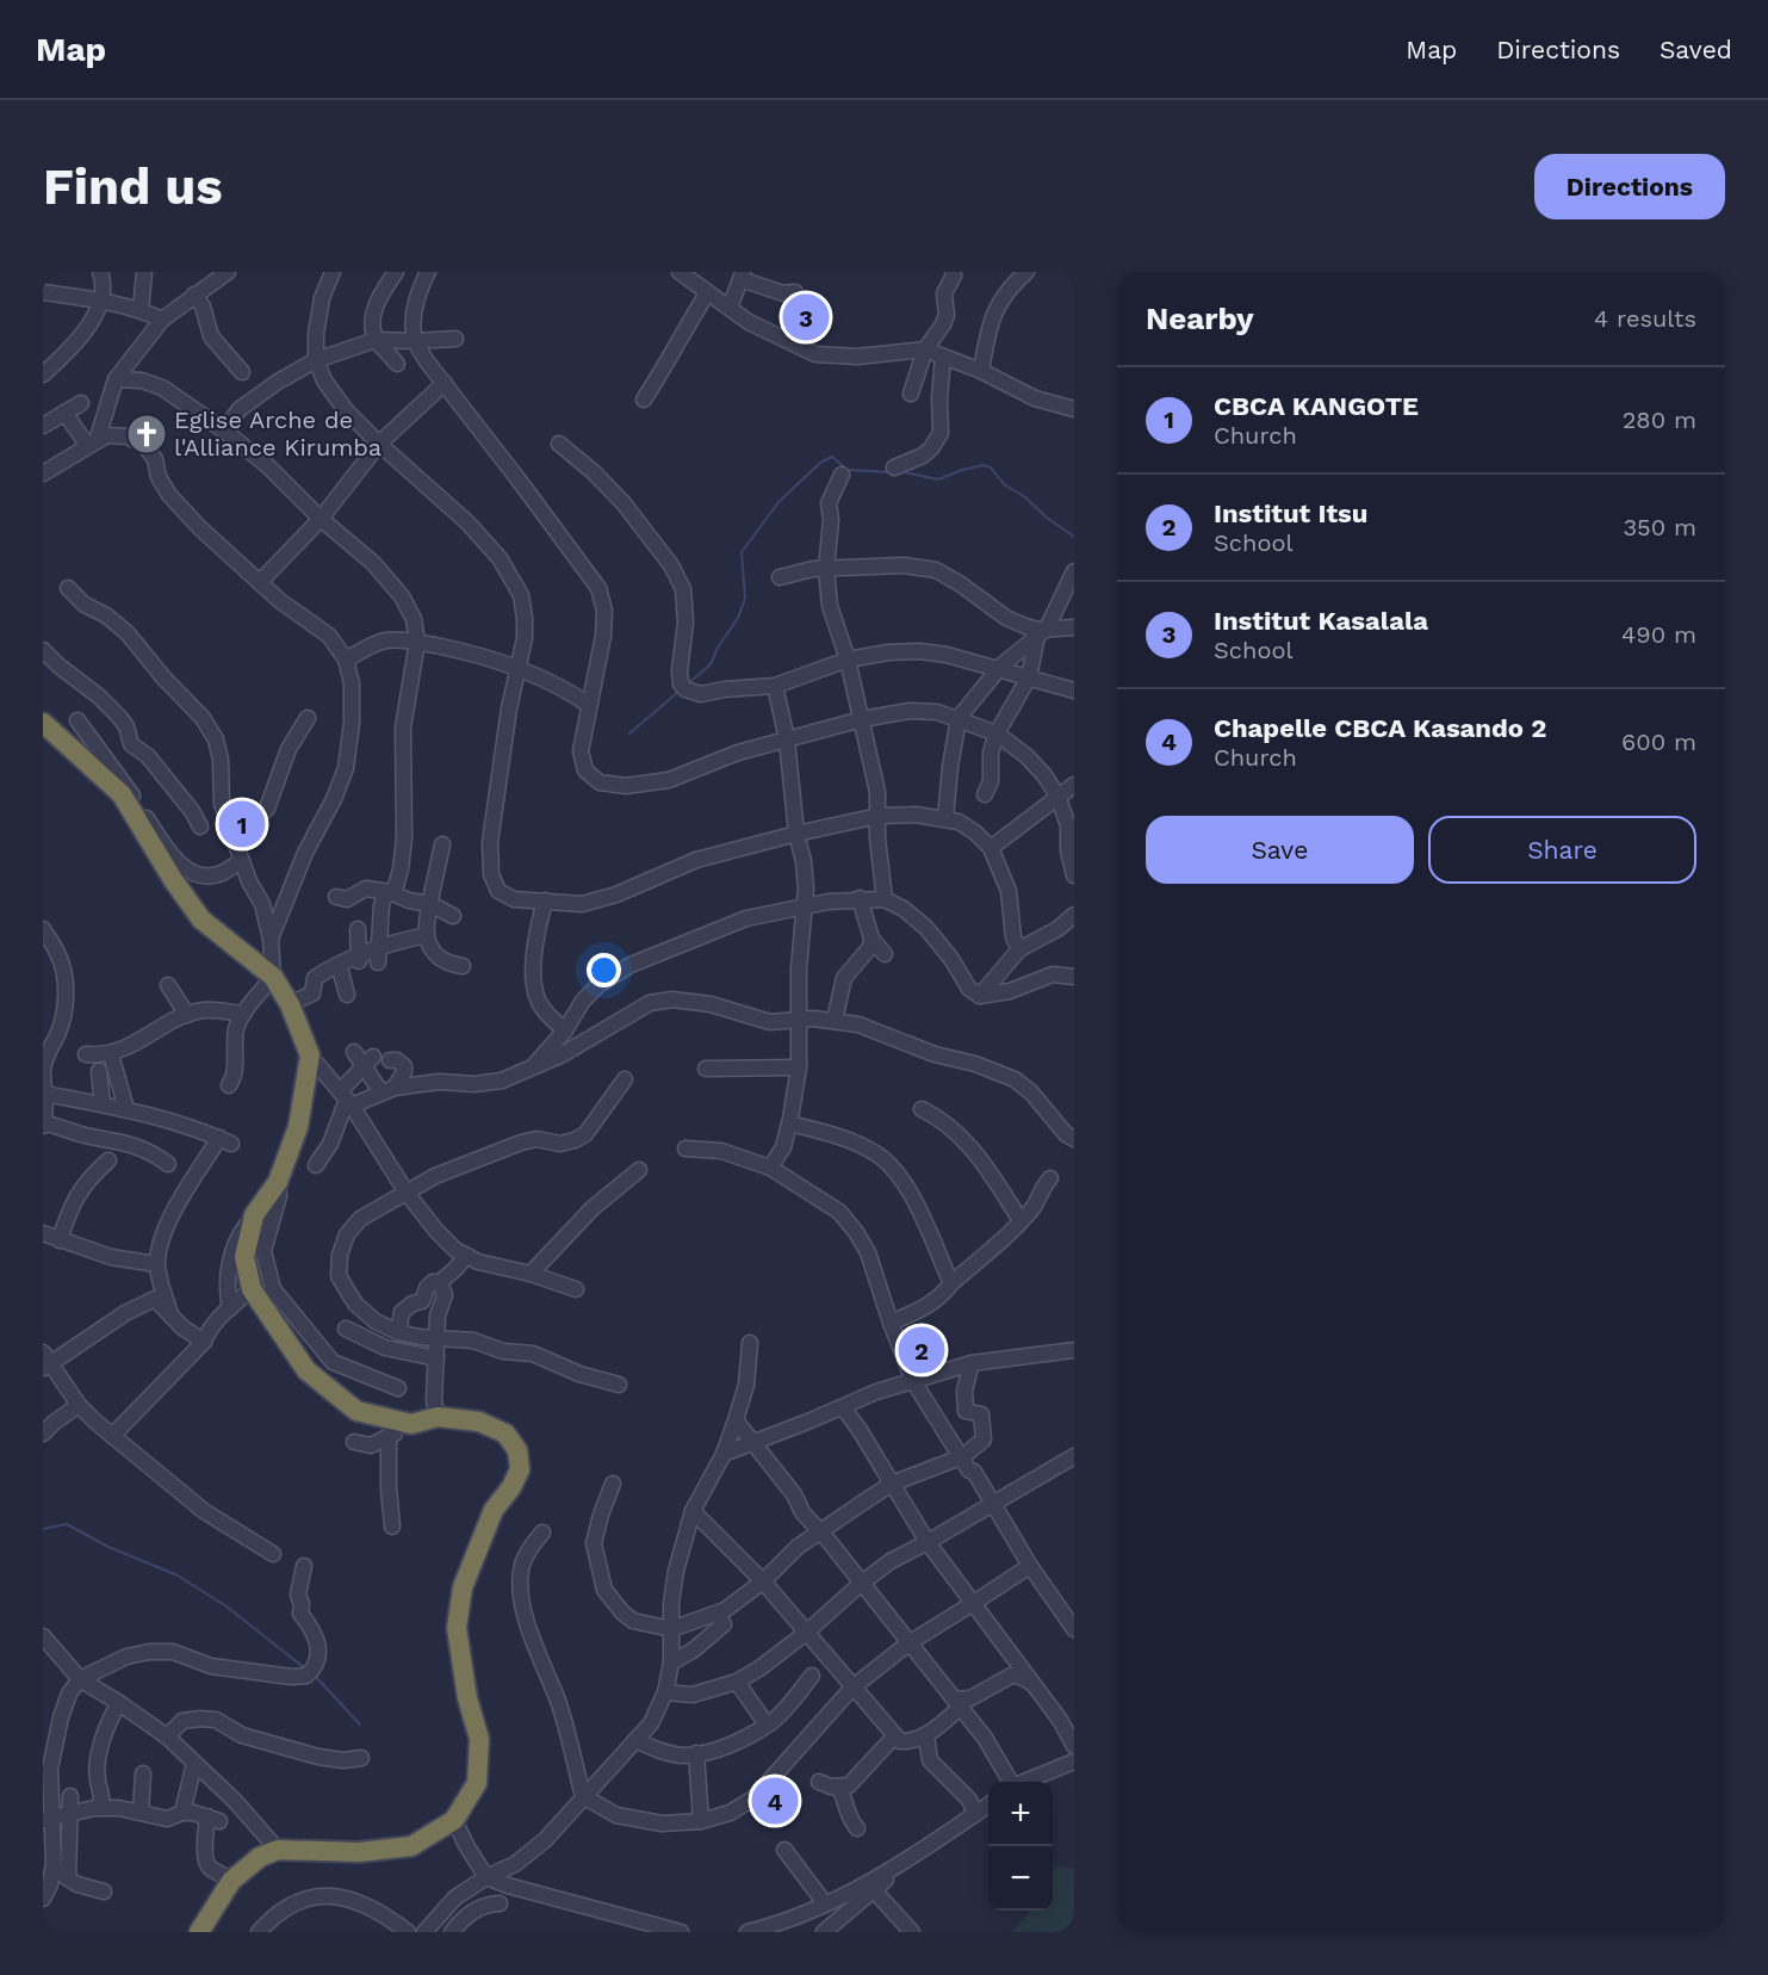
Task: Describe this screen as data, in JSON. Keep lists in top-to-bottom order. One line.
{"places":{"church":["Eglise Arche de l'Alliance Kirumba"]},"page":{"header":"Map","nav":["Map","Directions","Saved"],"buttons":["Directions",["Save","Share"]],"title":"Find us","heading":["Nearby","4 results"],"pins":["3","1","2","4"],"list":[{"mark":"1","name":"CBCA KANGOTE","note":"Church","value":"280 m"},{"mark":"2","name":"Institut Itsu","note":"School","value":"350 m"},{"mark":"3","name":"Institut Kasalala","note":"School","value":"490 m"},{"mark":"4","name":"Chapelle CBCA Kasando 2","note":"Church","value":"600 m"}],"map_buttons":["+","−"]}}
